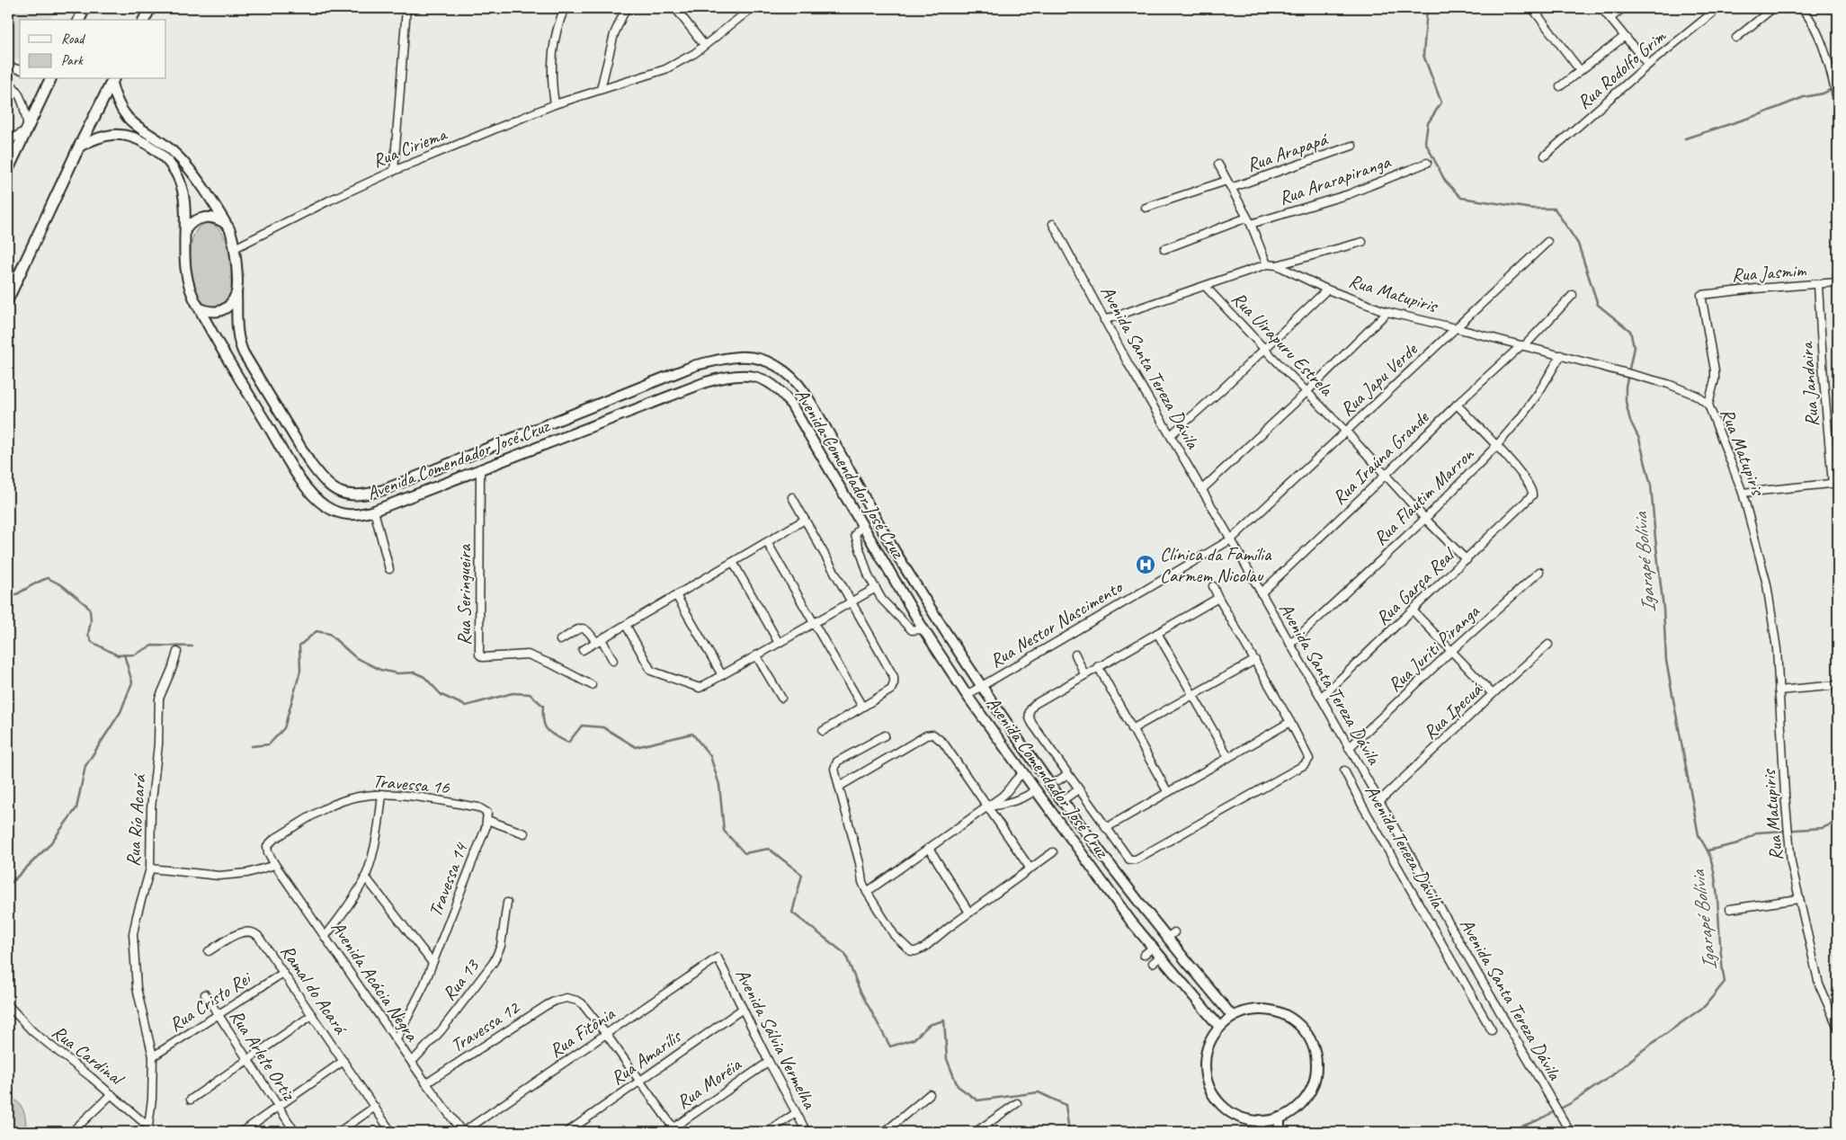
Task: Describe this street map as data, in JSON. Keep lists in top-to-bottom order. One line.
{"streets":{"street":["Rua Rodolfo Grim","Rua Ciriema","Rua Arapapá","Rua Ararapiranga","Rua Jasmim","Rua Matupiris","Rua Uirapuru Estrela","Avenida Santa Tereza Dávila","Rua Japu Verde","Rua Jandaira","Rua Iraúna Grande","Avenida Comendador José Cruz","Rua Flautim Marron","Rua Garça Real","Rua Seringueira","Rua Nestor Nascimento","Rua Juriti Piranga","Rua Ipecuá","Travessa 16","Rua Río Acará","Avenida Tereza Dávila","Travessa 14","Rua 13","Avenida Acácia Negra","Ramal do Acará","Rua Cristo Rei","Travessa 12","Rua Fitônia","Avenida Sálvia Vermelha","Rua Cardinal","Rua Arlete Ortiz","Rua Amarílis","Rua Moréia"]},"crossings":[["Rua Ciriema","Avenida Comendador José Cruz"],["Rua Jasmim","Rua Matupiris"],["Rua Jasmim","Rua Jandaira"],["Rua Matupiris","Rua Uirapuru Estrela"],["Rua Matupiris","Avenida Santa Tereza Dávila"],["Rua Matupiris","Rua Japu Verde"],["Rua Matupiris","Rua Iraúna Grande"],["Rua Matupiris","Rua Flautim Marron"],["Rua Uirapuru Estrela","Rua Japu Verde"],["Rua Uirapuru Estrela","Rua Iraúna Grande"],["Rua Uirapuru Estrela","Rua Flautim Marron"],["Rua Uirapuru Estrela","Rua Garça Real"],["Avenida Santa Tereza Dávila","Rua Japu Verde"],["Avenida Santa Tereza Dávila","Rua Iraúna Grande"],["Avenida Santa Tereza Dávila","Rua Flautim Marron"],["Avenida Santa Tereza Dávila","Rua Garça Real"],["Avenida Santa Tereza Dávila","Rua Nestor Nascimento"],["Avenida Santa Tereza Dávila","Rua Juriti Piranga"],["Avenida Santa Tereza Dávila","Rua Ipecuá"],["Rua Japu Verde","Rua Nestor Nascimento"],["Avenida Comendador José Cruz","Rua Seringueira"],["Avenida Comendador José Cruz","Rua Nestor Nascimento"],["Rua Flautim Marron","Rua Garça Real"],["Travessa 16","Travessa 14"],["Travessa 16","Avenida Acácia Negra"],["Rua Río Acará","Rua Cristo Rei"],["Rua Río Acará","Rua Cardinal"],["Travessa 14","Avenida Acácia Negra"],["Rua 13","Avenida Acácia Negra"],["Avenida Acácia Negra","Travessa 12"],["Avenida Acácia Negra","Rua Fitônia"],["Ramal do Acará","Rua Cristo Rei"],["Rua Cristo Rei","Rua Arlete Ortiz"],["Travessa 12","Rua Fitônia"],["Rua Fitônia","Avenida Sálvia Vermelha"],["Avenida Sálvia Vermelha","Rua Amarílis"],["Avenida Sálvia Vermelha","Rua Moréia"]],"water":["Igarapé Bolívia"],"places":{"hospital":["Clínica da Família Carmem Nicolau"]},"legend":["Road","Park"]}
